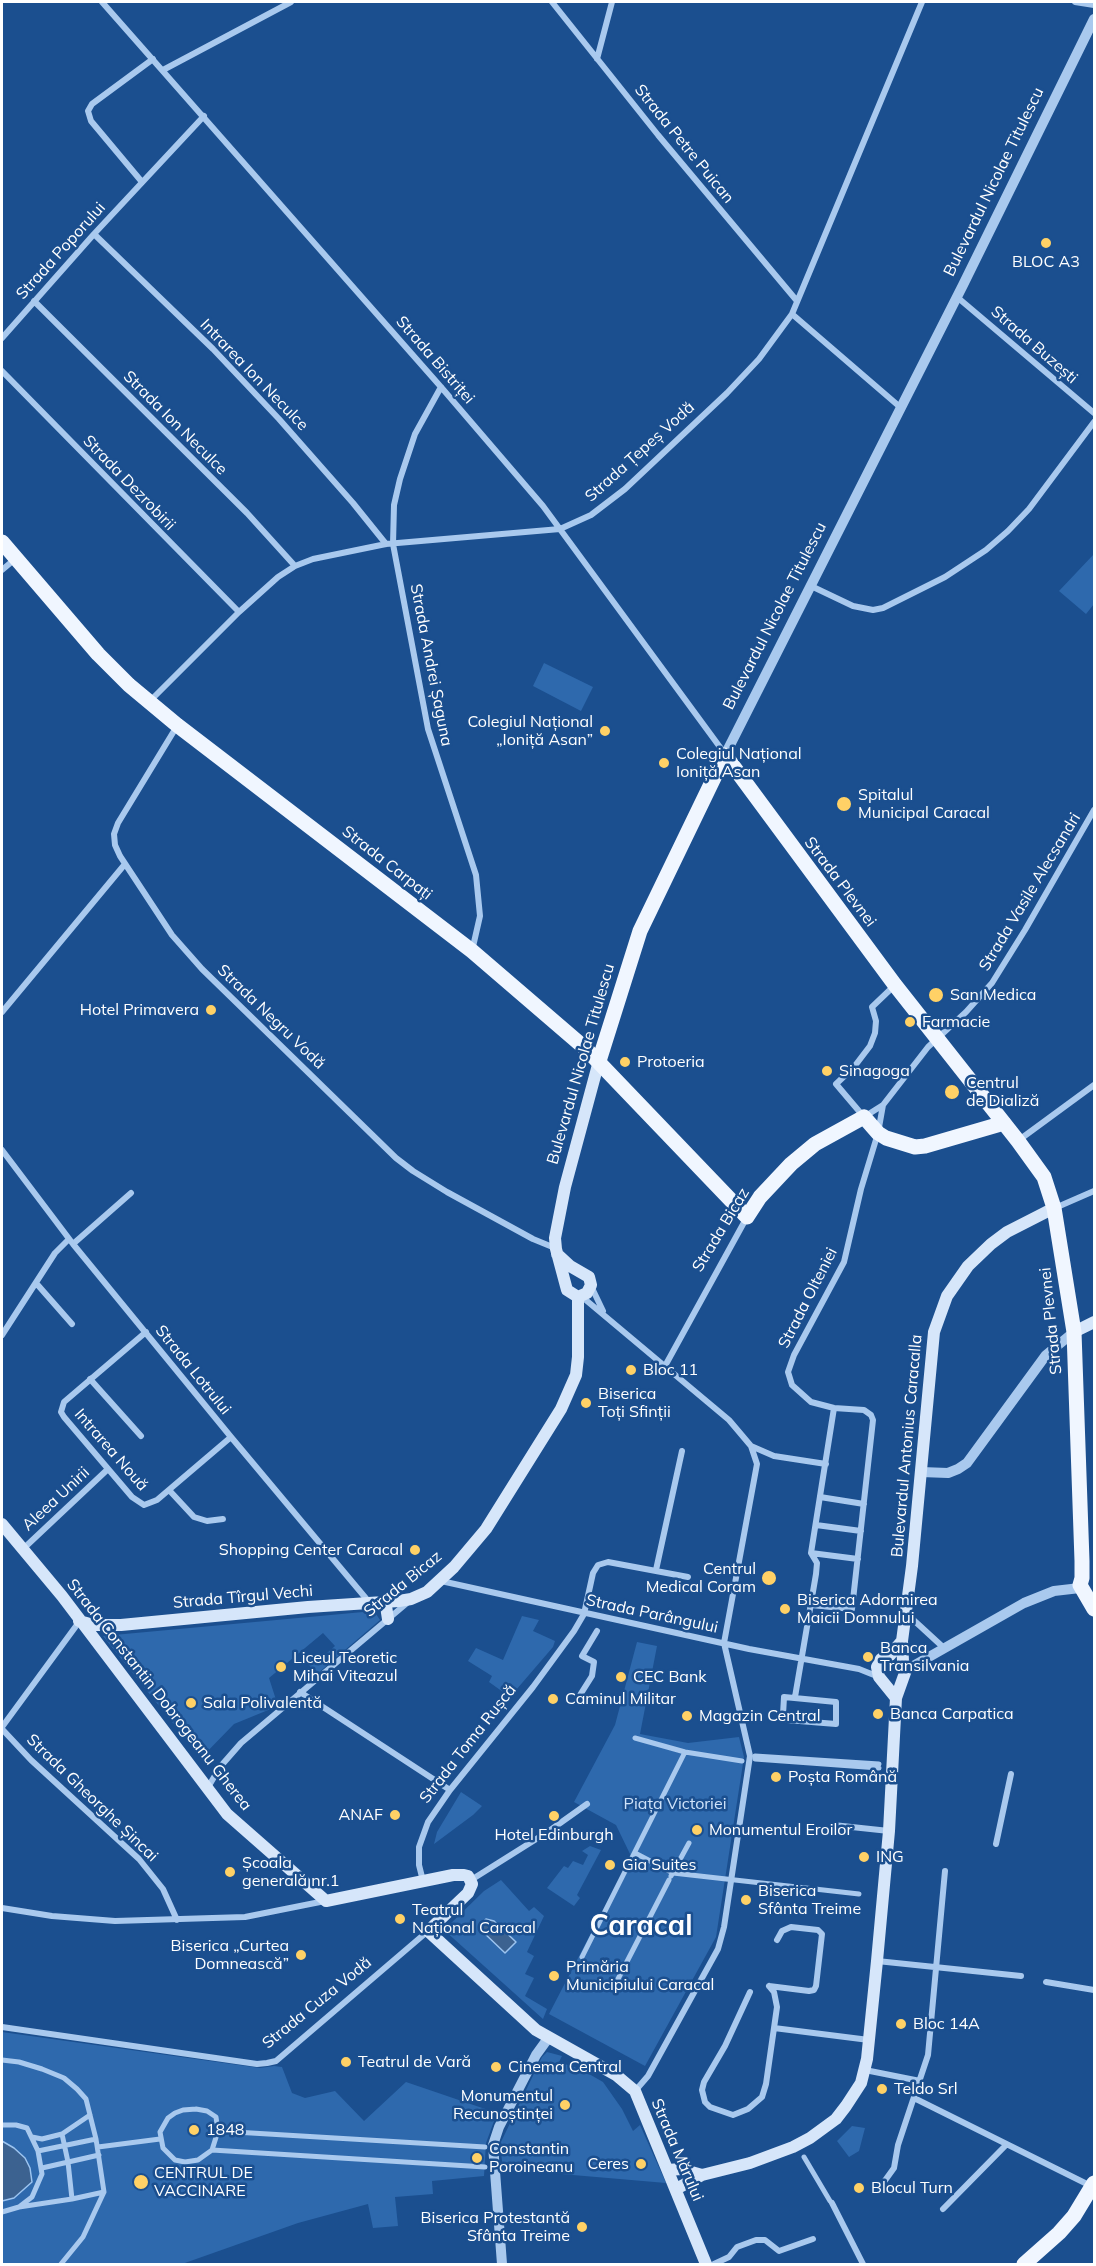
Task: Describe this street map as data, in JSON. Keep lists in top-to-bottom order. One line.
{"streets":{"main road":["Bulevardul Nicolae Titulescu","Strada Carpați","Strada Plevnei","Strada Bicaz","Bulevardul Antonius Caracalla","Strada Tîrgul Vechi","Strada Constantin Dobrogeanu Gherea","Strada Cuza Vodă","Strada Mărului"],"street":["Strada Petre Puican","Strada Poporului","Strada Buzești","Strada Bistriței","Intrarea Ion Neculce","Strada Ion Neculce","Strada Țepeș Vodă","Strada Dezrobirii","Strada Andrei Șaguna","Strada Vasile Alecsandri","Strada Negru Vodă","Strada Olteniei","Strada Lotrului","Intrarea Nouă","Aleea Unirii","Strada Parângului","Strada Toma Rușcă","Strada Gheorghe Șincai"]},"crossings":[["Strada Petre Puican","Strada Țepeș Vodă"],["Bulevardul Nicolae Titulescu","Strada Buzești"],["Bulevardul Nicolae Titulescu","Strada Bistriței"],["Bulevardul Nicolae Titulescu","Strada Carpați"],["Bulevardul Nicolae Titulescu","Strada Plevnei"],["Bulevardul Nicolae Titulescu","Strada Negru Vodă"],["Bulevardul Nicolae Titulescu","Strada Bicaz"],["Strada Poporului","Strada Bistriței"],["Strada Poporului","Intrarea Ion Neculce"],["Strada Poporului","Strada Ion Neculce"],["Strada Bistriței","Strada Țepeș Vodă"],["Strada Bistriței","Strada Andrei Șaguna"],["Strada Bistriței","Strada Plevnei"],["Intrarea Ion Neculce","Strada Țepeș Vodă"],["Strada Ion Neculce","Strada Țepeș Vodă"],["Strada Țepeș Vodă","Strada Dezrobirii"],["Strada Țepeș Vodă","Strada Andrei Șaguna"],["Strada Țepeș Vodă","Strada Carpați"],["Strada Andrei Șaguna","Strada Carpați"],["Strada Carpați","Strada Negru Vodă"],["Strada Carpați","Strada Bicaz"],["Strada Plevnei","Strada Vasile Alecsandri"],["Strada Plevnei","Strada Bicaz"],["Strada Plevnei","Bulevardul Antonius Caracalla"],["Strada Vasile Alecsandri","Strada Bicaz"],["Strada Bicaz","Strada Olteniei"],["Strada Bicaz","Strada Tîrgul Vechi"],["Strada Bicaz","Strada Parângului"],["Strada Bicaz","Strada Constantin Dobrogeanu Gherea"],["Strada Lotrului","Intrarea Nouă"],["Strada Lotrului","Strada Tîrgul Vechi"],["Bulevardul Antonius Caracalla","Strada Parângului"],["Bulevardul Antonius Caracalla","Strada Mărului"],["Intrarea Nouă","Aleea Unirii"],["Aleea Unirii","Strada Constantin Dobrogeanu Gherea"],["Strada Tîrgul Vechi","Strada Constantin Dobrogeanu Gherea"],["Strada Parângului","Strada Toma Rușcă"],["Strada Cuza Vodă","Strada Mărului"]],"districts":["Caracal"],"parks":["Piața Victoriei"],"places":["BLOC A3","Colegiul Național „Ioniță Asan”","Colegiul Național Ioniță Asan","Spitalul Municipal Caracal","San Medica","Hotel Primavera","Farmacie","Protoeria","Sinagoga","Centrul de Dializă","Bloc 11","Biserica Toți Sfinții","Shopping Center Caracal","Centrul Medical Coram","Biserica Adormirea Maicii Domnului","Banca Transilvania","Liceul Teoretic Mihai Viteazul","CEC Bank","Caminul Militar","Sala Polivalentă","Banca Carpatica","Magazin Central","Poșta Română","ANAF","Hotel Edinburgh","Monumentul Eroilor","ING","Gia Suites","Școala generală nr.1","Biserica Sfânta Treime","Teatrul Național Caracal","Biserica „Curtea Domnească”","Primăria Municipiului Caracal","Bloc 14A","Teatrul de Vară","Cinema Central","Teldo Srl","Monumentul Recunoștinței","1848","Constantin Poroineanu","Ceres","CENTRUL DE VACCINARE","Blocul Turn","Biserica Protestantă Sfânta Treime"]}
